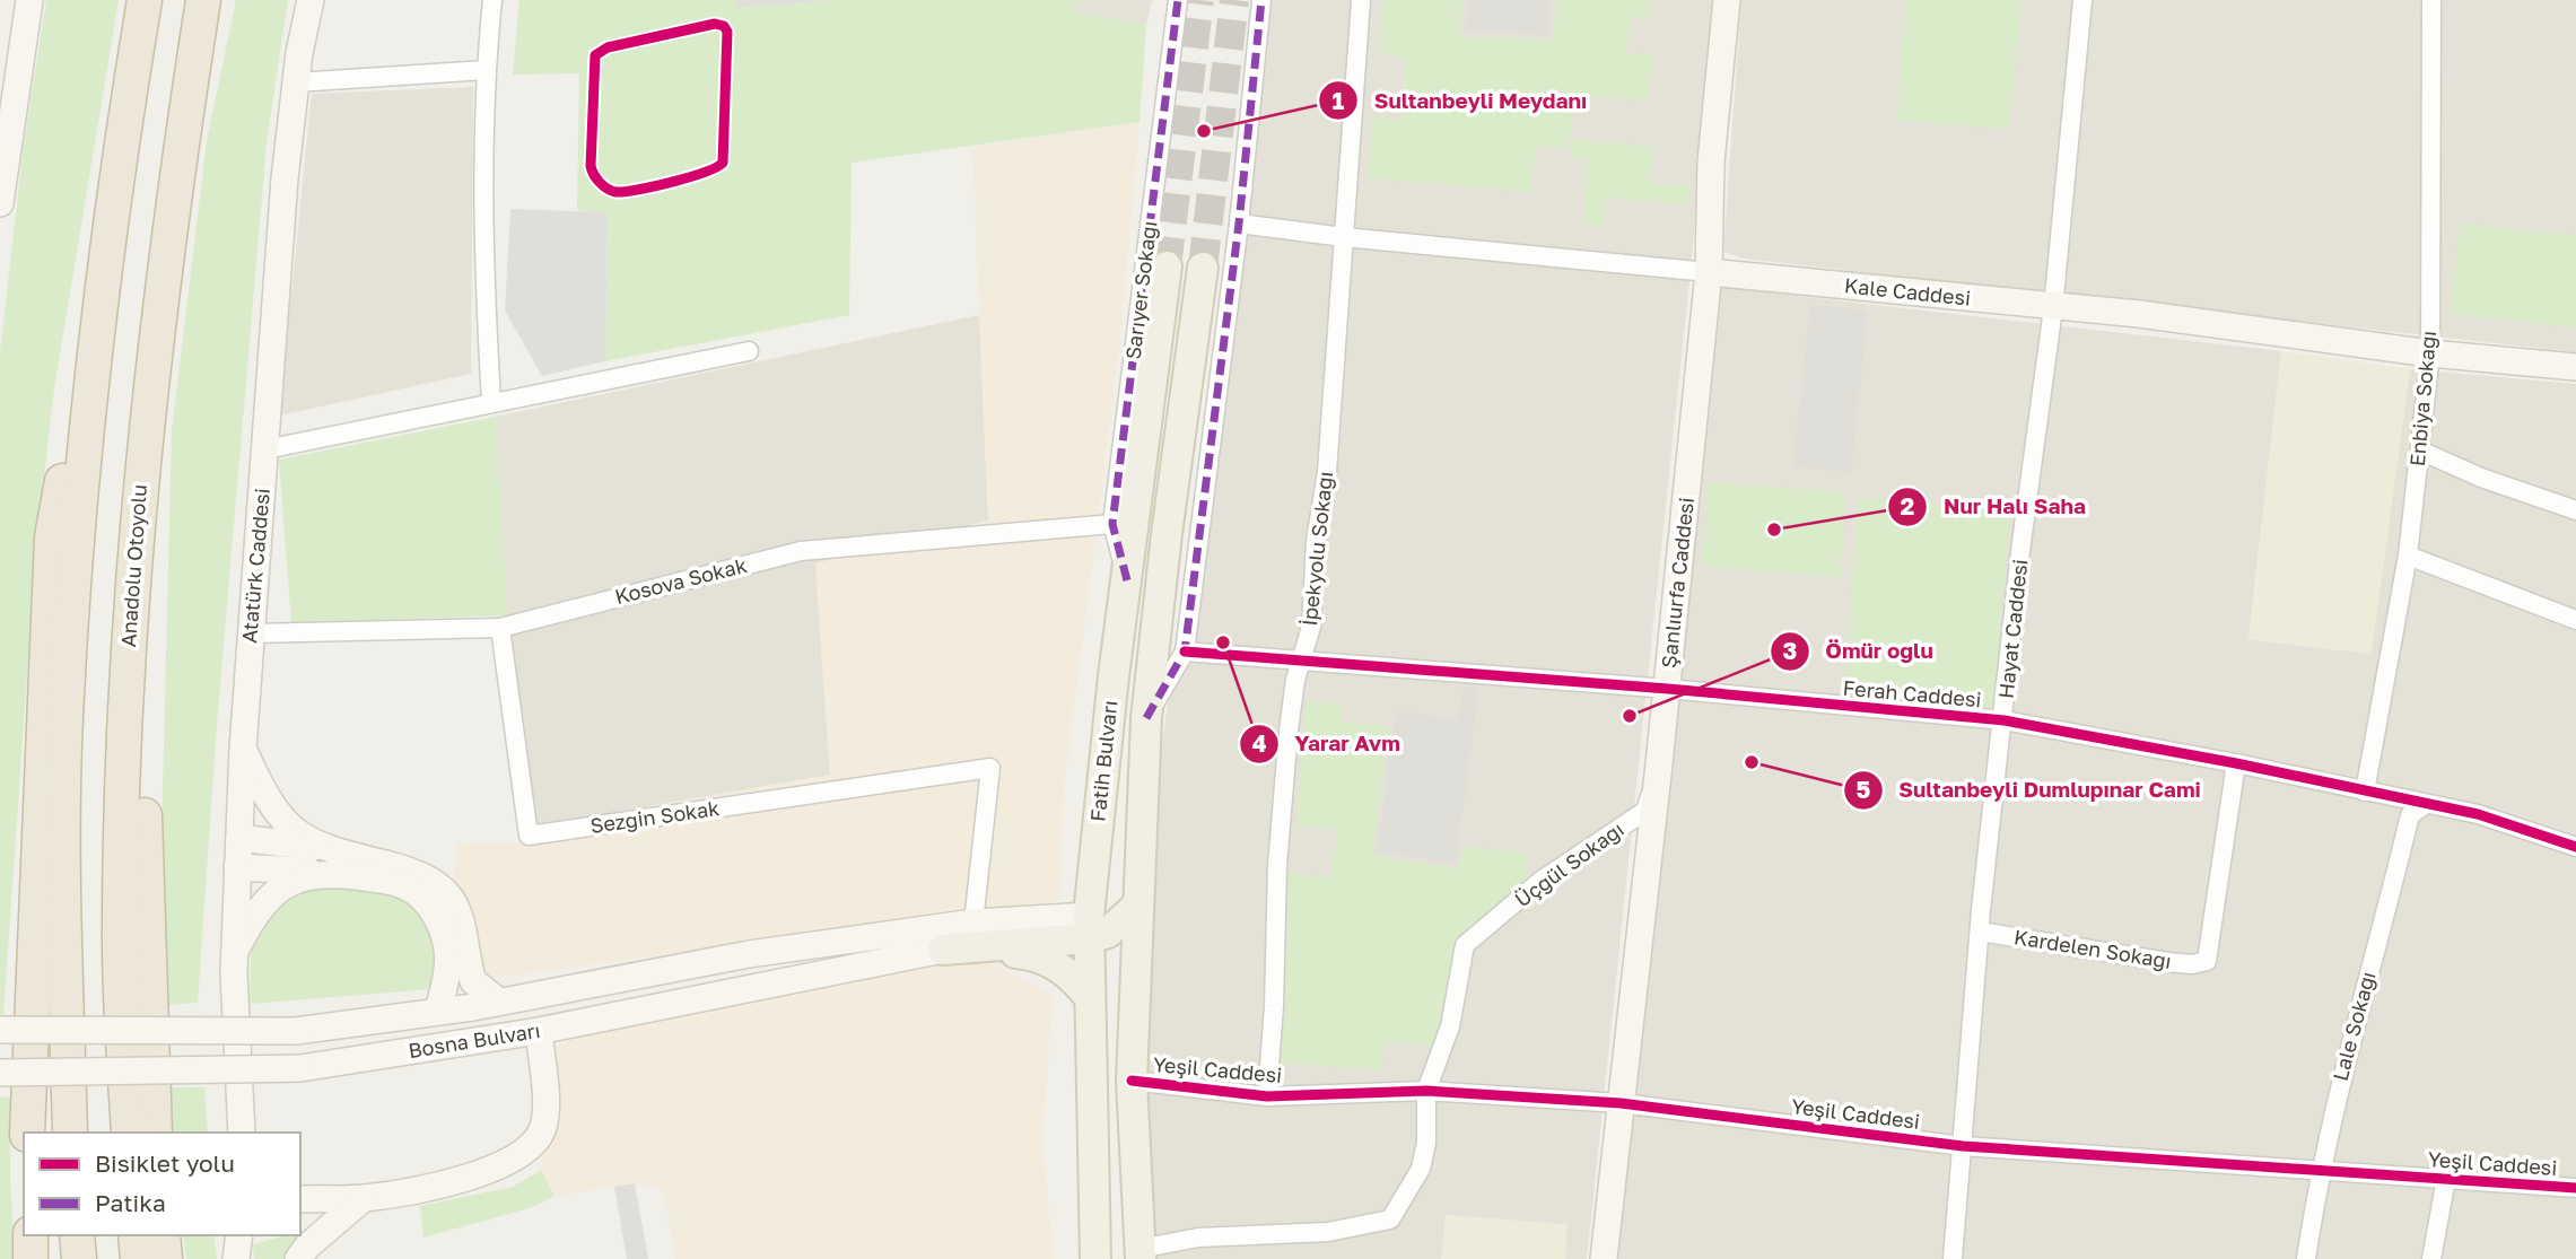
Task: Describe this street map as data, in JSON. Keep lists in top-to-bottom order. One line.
{"streets":{"highway":["Anadolu Otoyolu"],"main road":["Kale Caddesi","Atatürk Caddesi","Şanlıurfa Caddesi","Fatih Bulvarı","Bosna Bulvarı"],"street":["Sarıyer Sokağı","Enbiya Sokağı","İpekyolu Sokağı","Kosova Sokak","Hayat Caddesi","Ferah Caddesi","Sezgin Sokak","Üçgül Sokağı","Kardelen Sokağı","Lale Sokağı","Yeşil Caddesi"]},"crossings":[["Sarıyer Sokağı","Kosova Sokak"],["Sarıyer Sokağı","Fatih Bulvarı"],["Kale Caddesi","Enbiya Sokağı"],["Kale Caddesi","İpekyolu Sokağı"],["Kale Caddesi","Şanlıurfa Caddesi"],["Kale Caddesi","Hayat Caddesi"],["Kale Caddesi","Fatih Bulvarı"],["Enbiya Sokağı","Ferah Caddesi"],["İpekyolu Sokağı","Ferah Caddesi"],["İpekyolu Sokağı","Yeşil Caddesi"],["Atatürk Caddesi","Kosova Sokak"],["Kosova Sokak","Sezgin Sokak"],["Şanlıurfa Caddesi","Ferah Caddesi"],["Şanlıurfa Caddesi","Üçgül Sokağı"],["Şanlıurfa Caddesi","Yeşil Caddesi"],["Hayat Caddesi","Ferah Caddesi"],["Hayat Caddesi","Kardelen Sokağı"],["Hayat Caddesi","Yeşil Caddesi"],["Ferah Caddesi","Fatih Bulvarı"],["Ferah Caddesi","Kardelen Sokağı"],["Ferah Caddesi","Lale Sokağı"],["Fatih Bulvarı","Bosna Bulvarı"],["Fatih Bulvarı","Yeşil Caddesi"],["Sezgin Sokak","Bosna Bulvarı"],["Üçgül Sokağı","Yeşil Caddesi"],["Lale Sokağı","Yeşil Caddesi"]],"places":["Sultanbeyli Meydanı","Nur Halı Saha","Yarar Avm","Ömür oğlu","Sultanbeyli Dumlupınar Cami"],"legend":["Bisiklet yolu","Patika"]}
